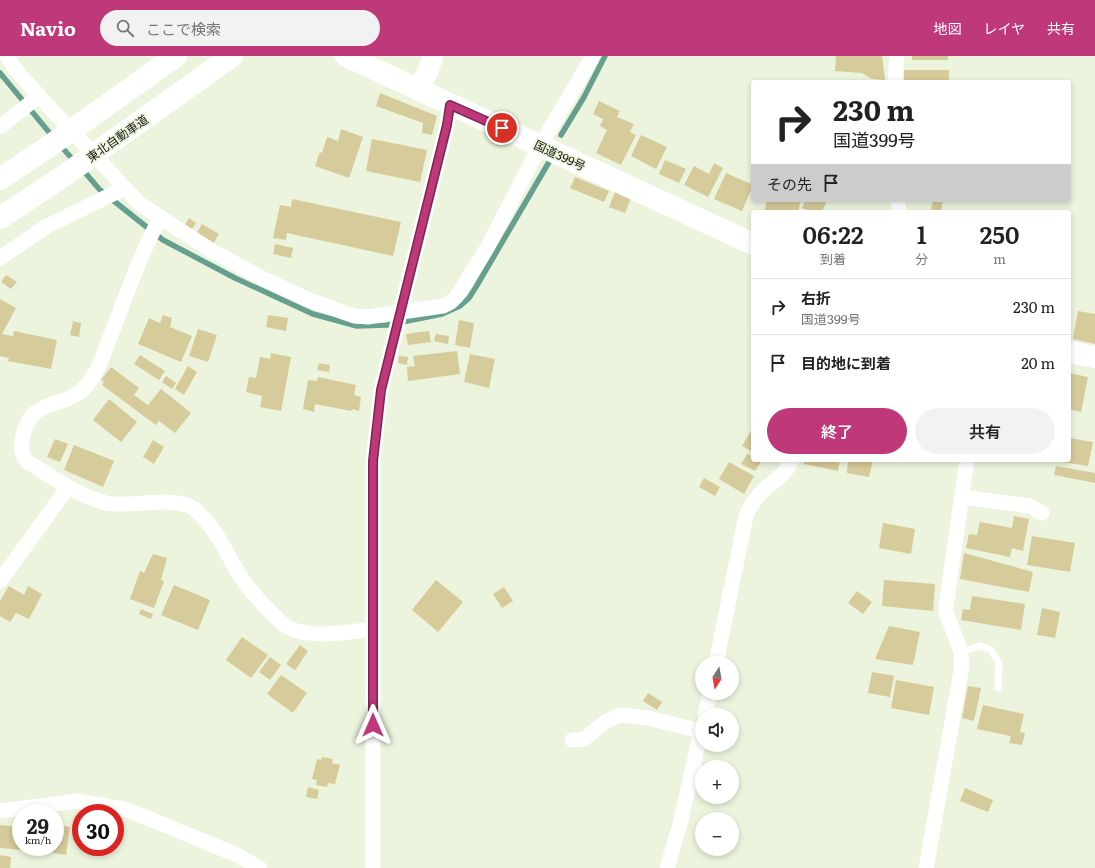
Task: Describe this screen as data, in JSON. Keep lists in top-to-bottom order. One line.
{"streets":{"highway":["東北自動車道","国道399号"]},"north":"bottom","page":{"header":"Navio","search":"ここで検索","nav":["地図","レイヤ","共有"],"turn":["230 m","国道399号"],"then":"その先","eta":["06:22","到着","1","分","250","m"],"list":[{"name":"右折","note":"国道399号","value":"230 m"},{"name":"目的地に到着","value":"20 m"}],"buttons":["終了","共有"],"map_buttons":["+","−"],"speed":"29 km/h","limit":"30"}}
